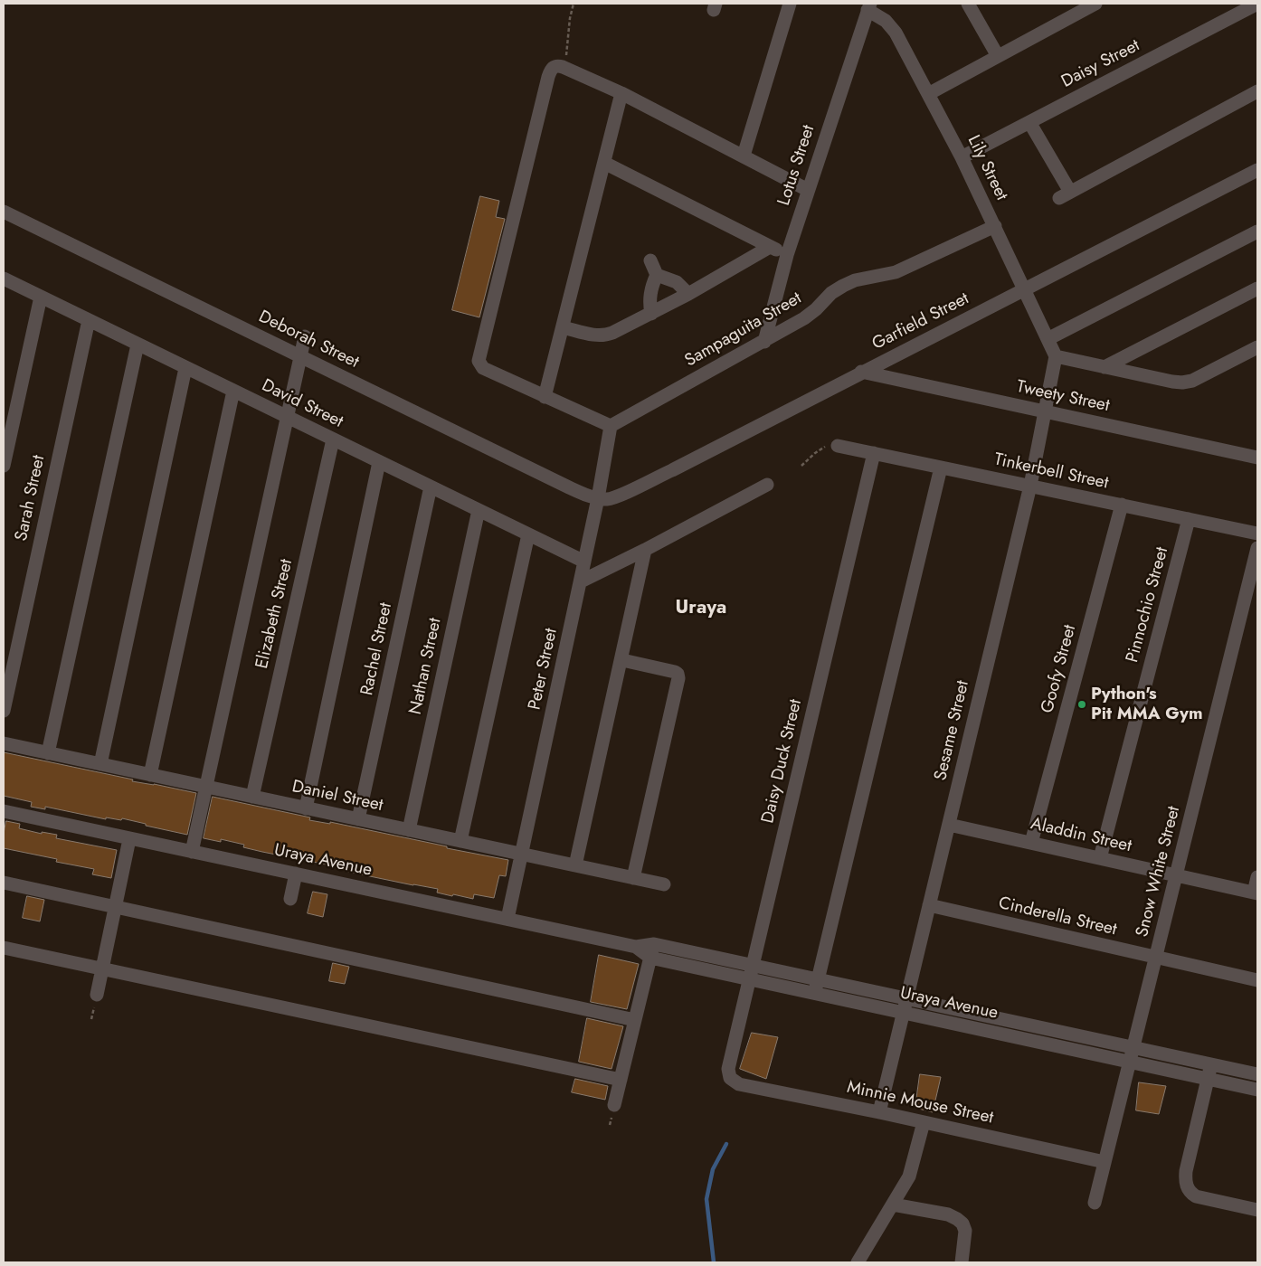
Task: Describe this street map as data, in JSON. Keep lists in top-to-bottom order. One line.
{"streets":{"street":["Daisy Street","Lotus Street","Lily Street","Garfield Street","Sampaguita Street","Deborah Street","Tweety Street","David Street","Tinkerbell Street","Sarah Street","Pinnochio Street","Elizabeth Street","Rachel Street","Nathan Street","Peter Street","Goofy Street","Sesame Street","Daisy Duck Street","Daniel Street","Aladdin Street","Uraya Avenue","Snow White Street","Cinderella Street","Minnie Mouse Street"]},"crossings":[["Daisy Street","Lily Street"],["Lotus Street","Lily Street"],["Lotus Street","Sampaguita Street"],["Lily Street","Garfield Street"],["Lily Street","Sampaguita Street"],["Lily Street","Sesame Street"],["Garfield Street","Deborah Street"],["Garfield Street","Tweety Street"],["Garfield Street","Peter Street"],["Sampaguita Street","Peter Street"],["Deborah Street","Peter Street"],["Tweety Street","Sesame Street"],["David Street","Sarah Street"],["David Street","Elizabeth Street"],["David Street","Rachel Street"],["David Street","Nathan Street"],["David Street","Peter Street"],["Tinkerbell Street","Pinnochio Street"],["Tinkerbell Street","Goofy Street"],["Tinkerbell Street","Sesame Street"],["Tinkerbell Street","Daisy Duck Street"],["Pinnochio Street","Aladdin Street"],["Elizabeth Street","Daniel Street"],["Rachel Street","Daniel Street"],["Nathan Street","Daniel Street"],["Peter Street","Daniel Street"],["Peter Street","Uraya Avenue"],["Goofy Street","Aladdin Street"],["Sesame Street","Aladdin Street"],["Sesame Street","Uraya Avenue"],["Sesame Street","Cinderella Street"],["Sesame Street","Minnie Mouse Street"],["Daisy Duck Street","Uraya Avenue"],["Daisy Duck Street","Minnie Mouse Street"],["Aladdin Street","Snow White Street"],["Uraya Avenue","Snow White Street"],["Snow White Street","Cinderella Street"],["Snow White Street","Minnie Mouse Street"]],"districts":["Uraya"],"places":["Python's Pit MMA Gym"]}
